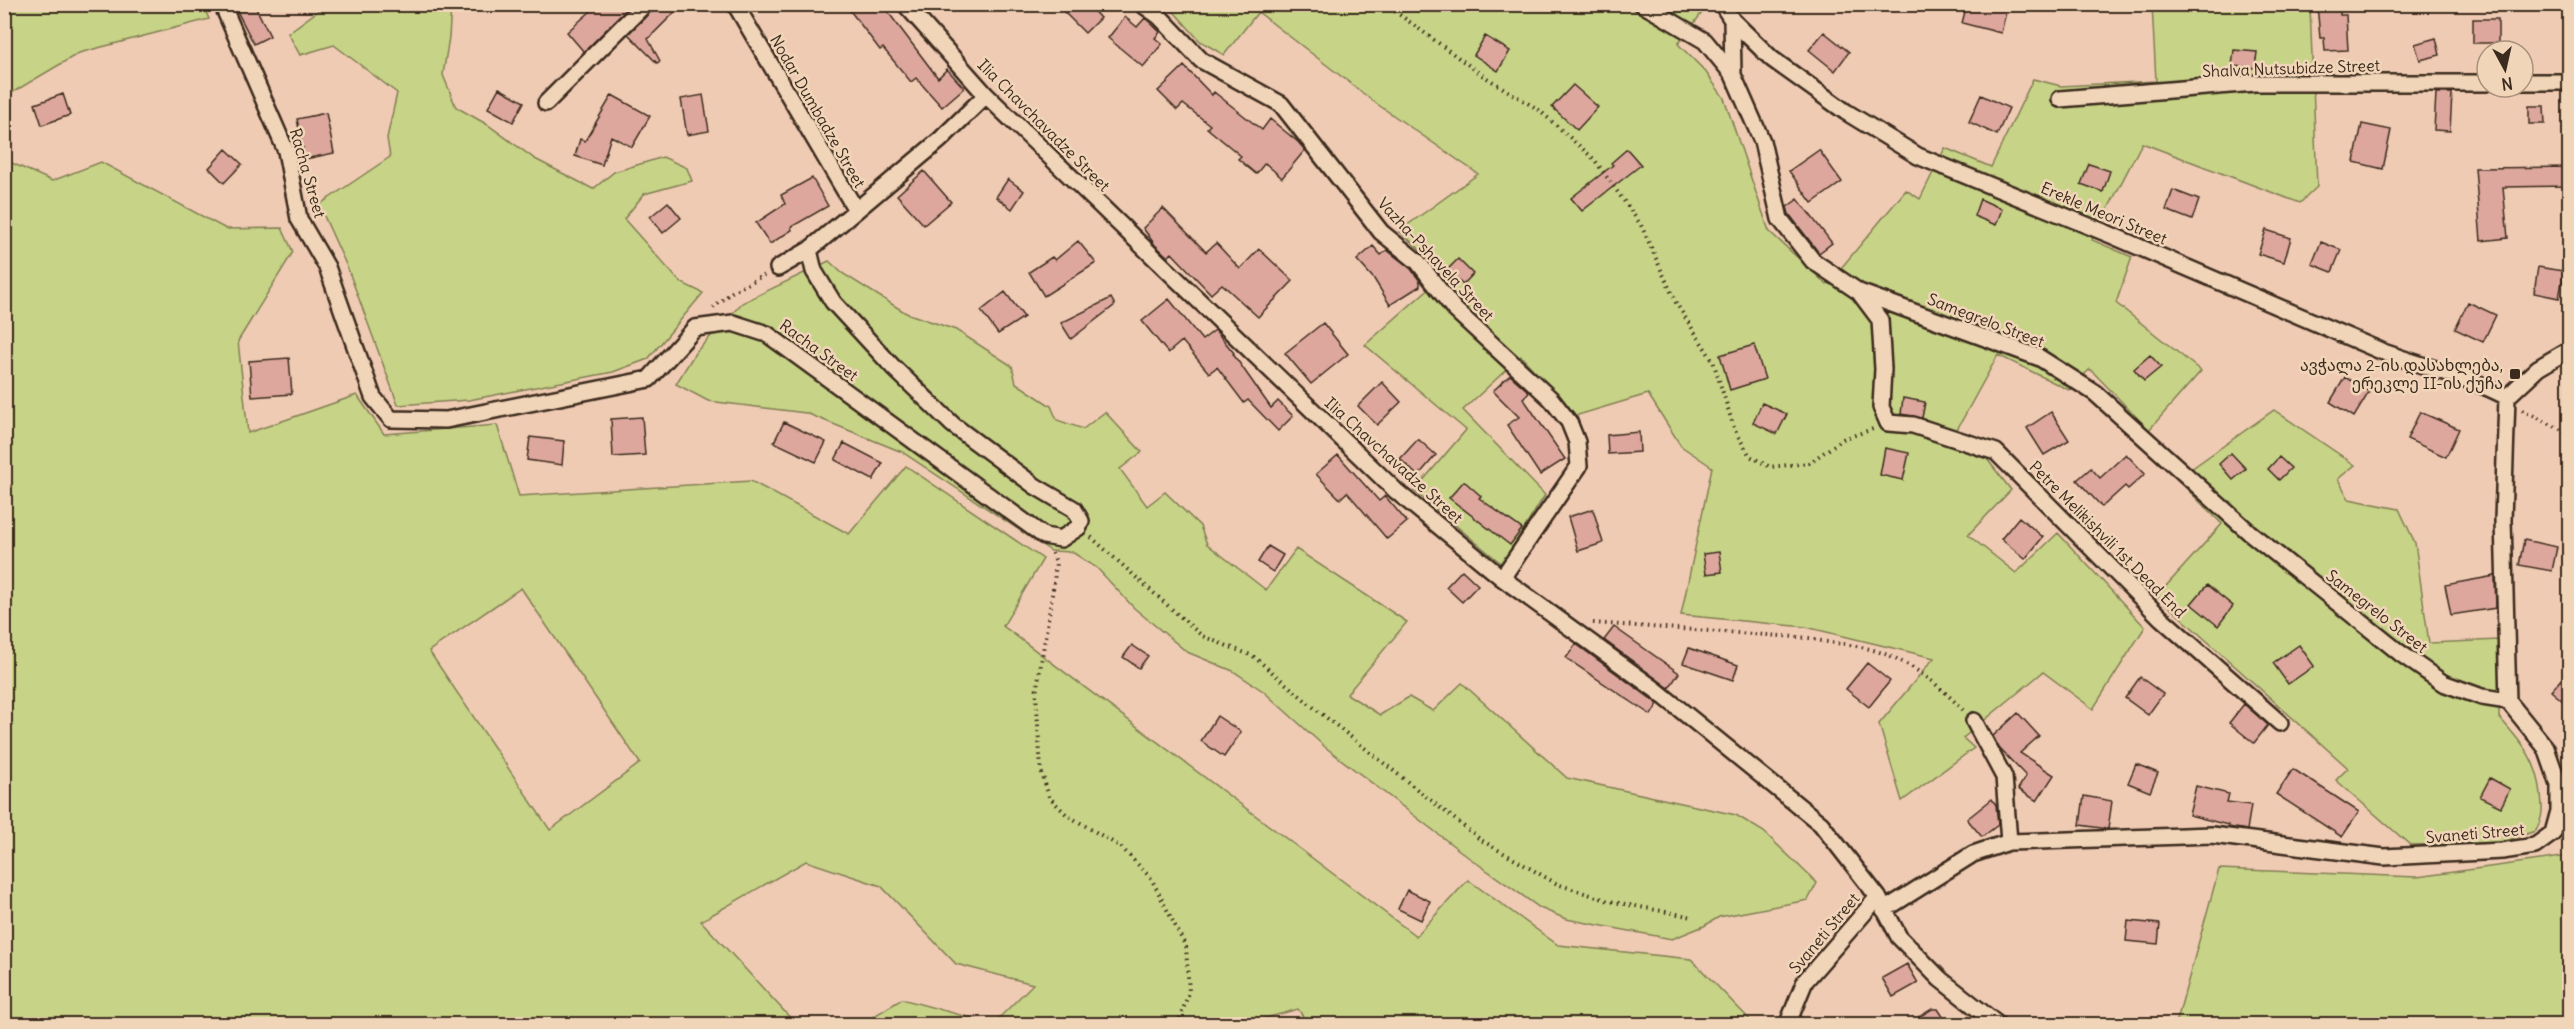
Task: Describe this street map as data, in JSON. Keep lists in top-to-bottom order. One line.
{"streets":{"street":["Shalva Nutsubidze Street","Nodar Dumbadze Street","Ilia Chavchavadze Street","Racha Street","Erekle Meori Street","Vazha-Pshavela Street","Samegrelo Street","Petre Melikishvili 1st Dead End","Svaneti Street"]},"crossings":[["Nodar Dumbadze Street","Ilia Chavchavadze Street"],["Ilia Chavchavadze Street","Vazha-Pshavela Street"],["Ilia Chavchavadze Street","Svaneti Street"],["Samegrelo Street","Svaneti Street"]],"places":{"transit":["ავჭალა 2-ის დასახლება, ერეკლე II-ის ქუჩა"]},"north":"bottom"}
